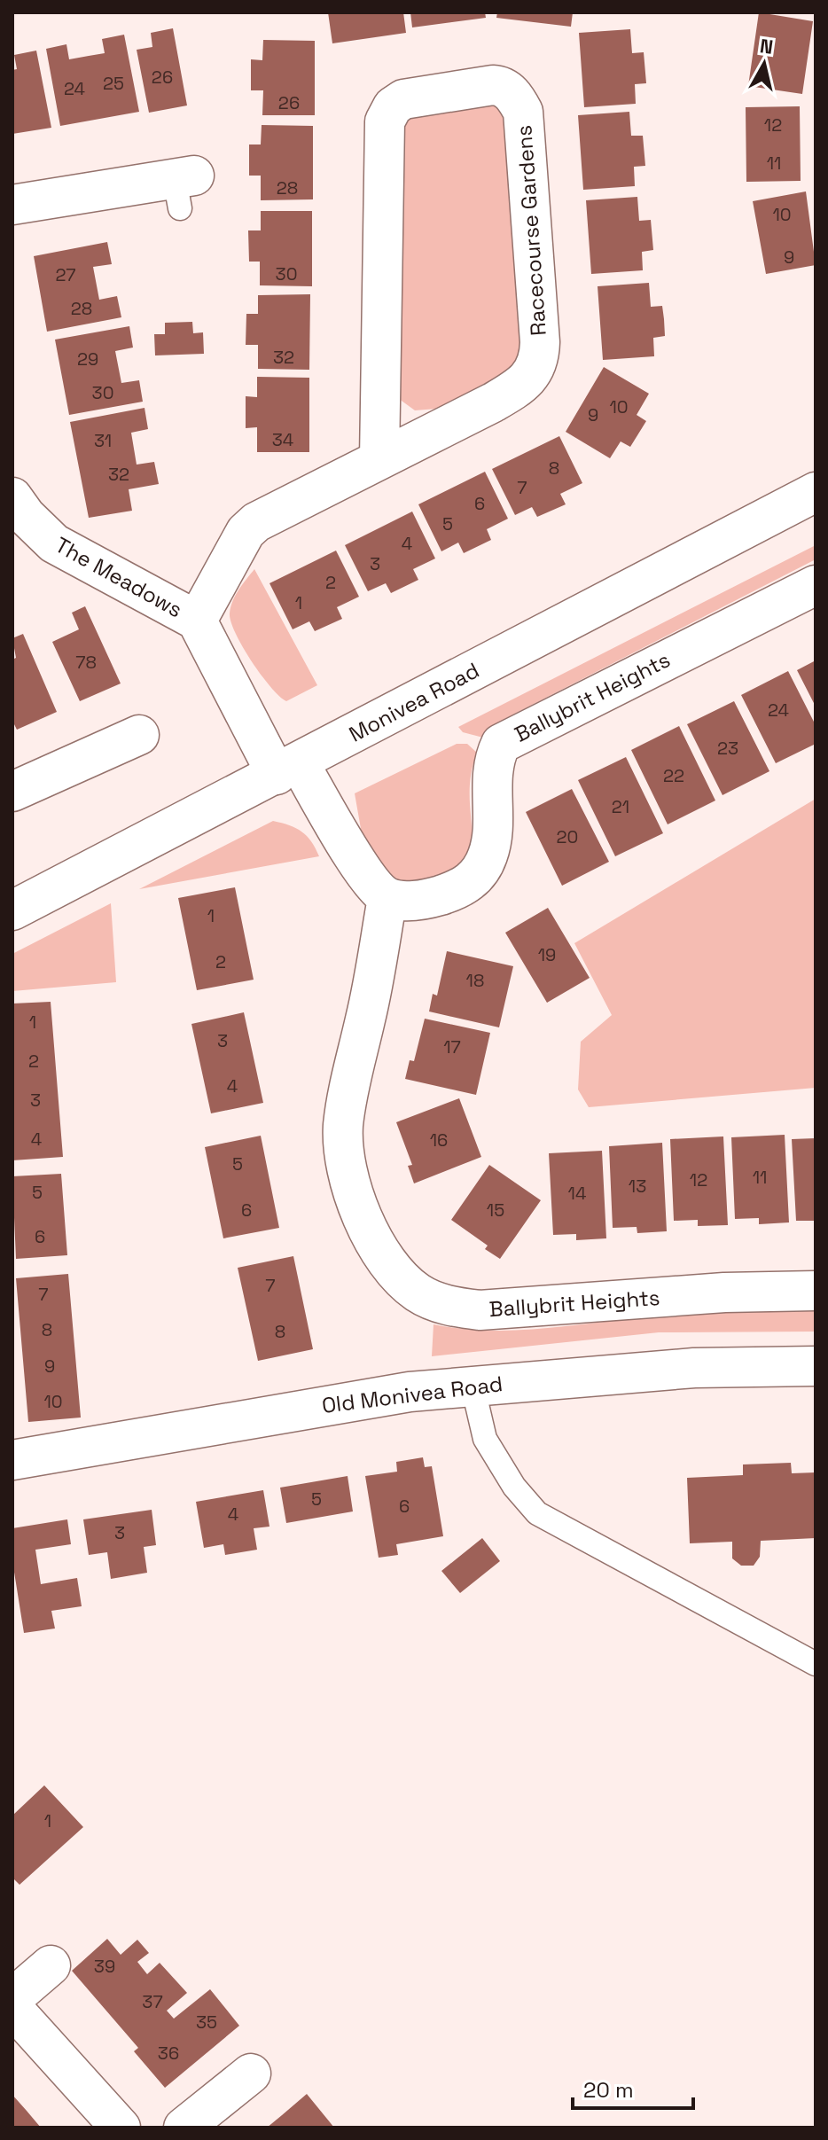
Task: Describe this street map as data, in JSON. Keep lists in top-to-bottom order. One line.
{"streets":{"street":["Racecourse Gardens","The Meadows","Ballybrit Heights","Monivea Road","Old Monivea Road"]},"crossings":[["Racecourse Gardens","The Meadows"],["The Meadows","Monivea Road"]],"house_numbers":["26","25","24","26","12","11","28","10","9","30","27","28","32","29","30","10","9","34","31","8","32","7","6","5","4","3","2","1","78","24","23","22","21","20","1","19","2","18","1","3","17","2","4","3","4","16","5","11","12","13","5","14","6","15","6","7","7","8","8","9","10","5","6","4","3","1","39","37","35","36"],"scale_bar":"20 m","north":"top"}
